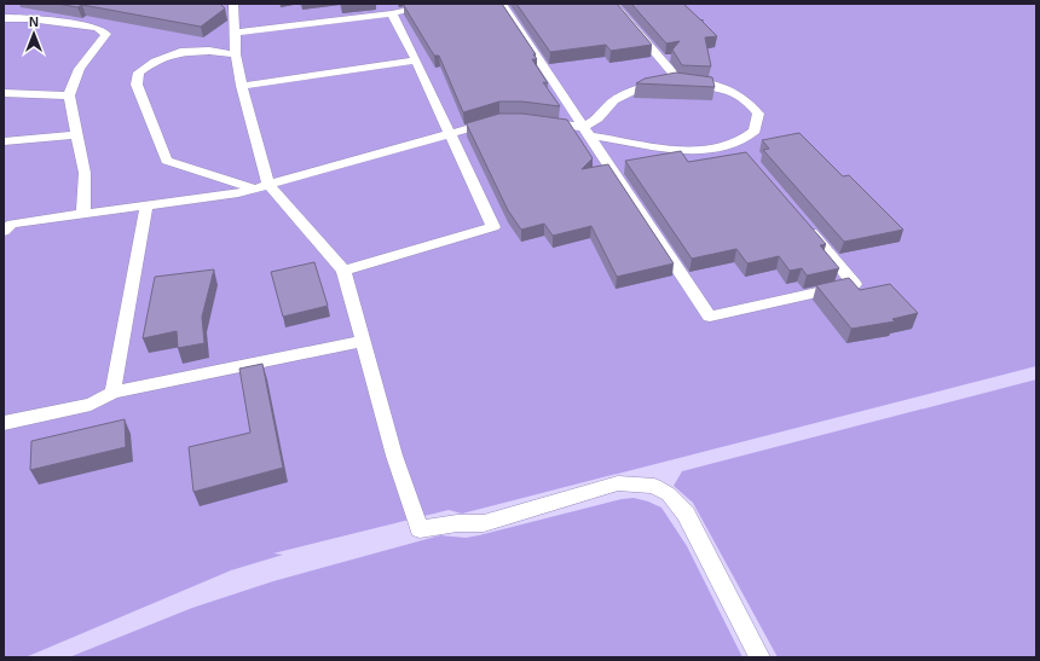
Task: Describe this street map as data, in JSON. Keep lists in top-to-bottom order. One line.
{"north":"top"}
